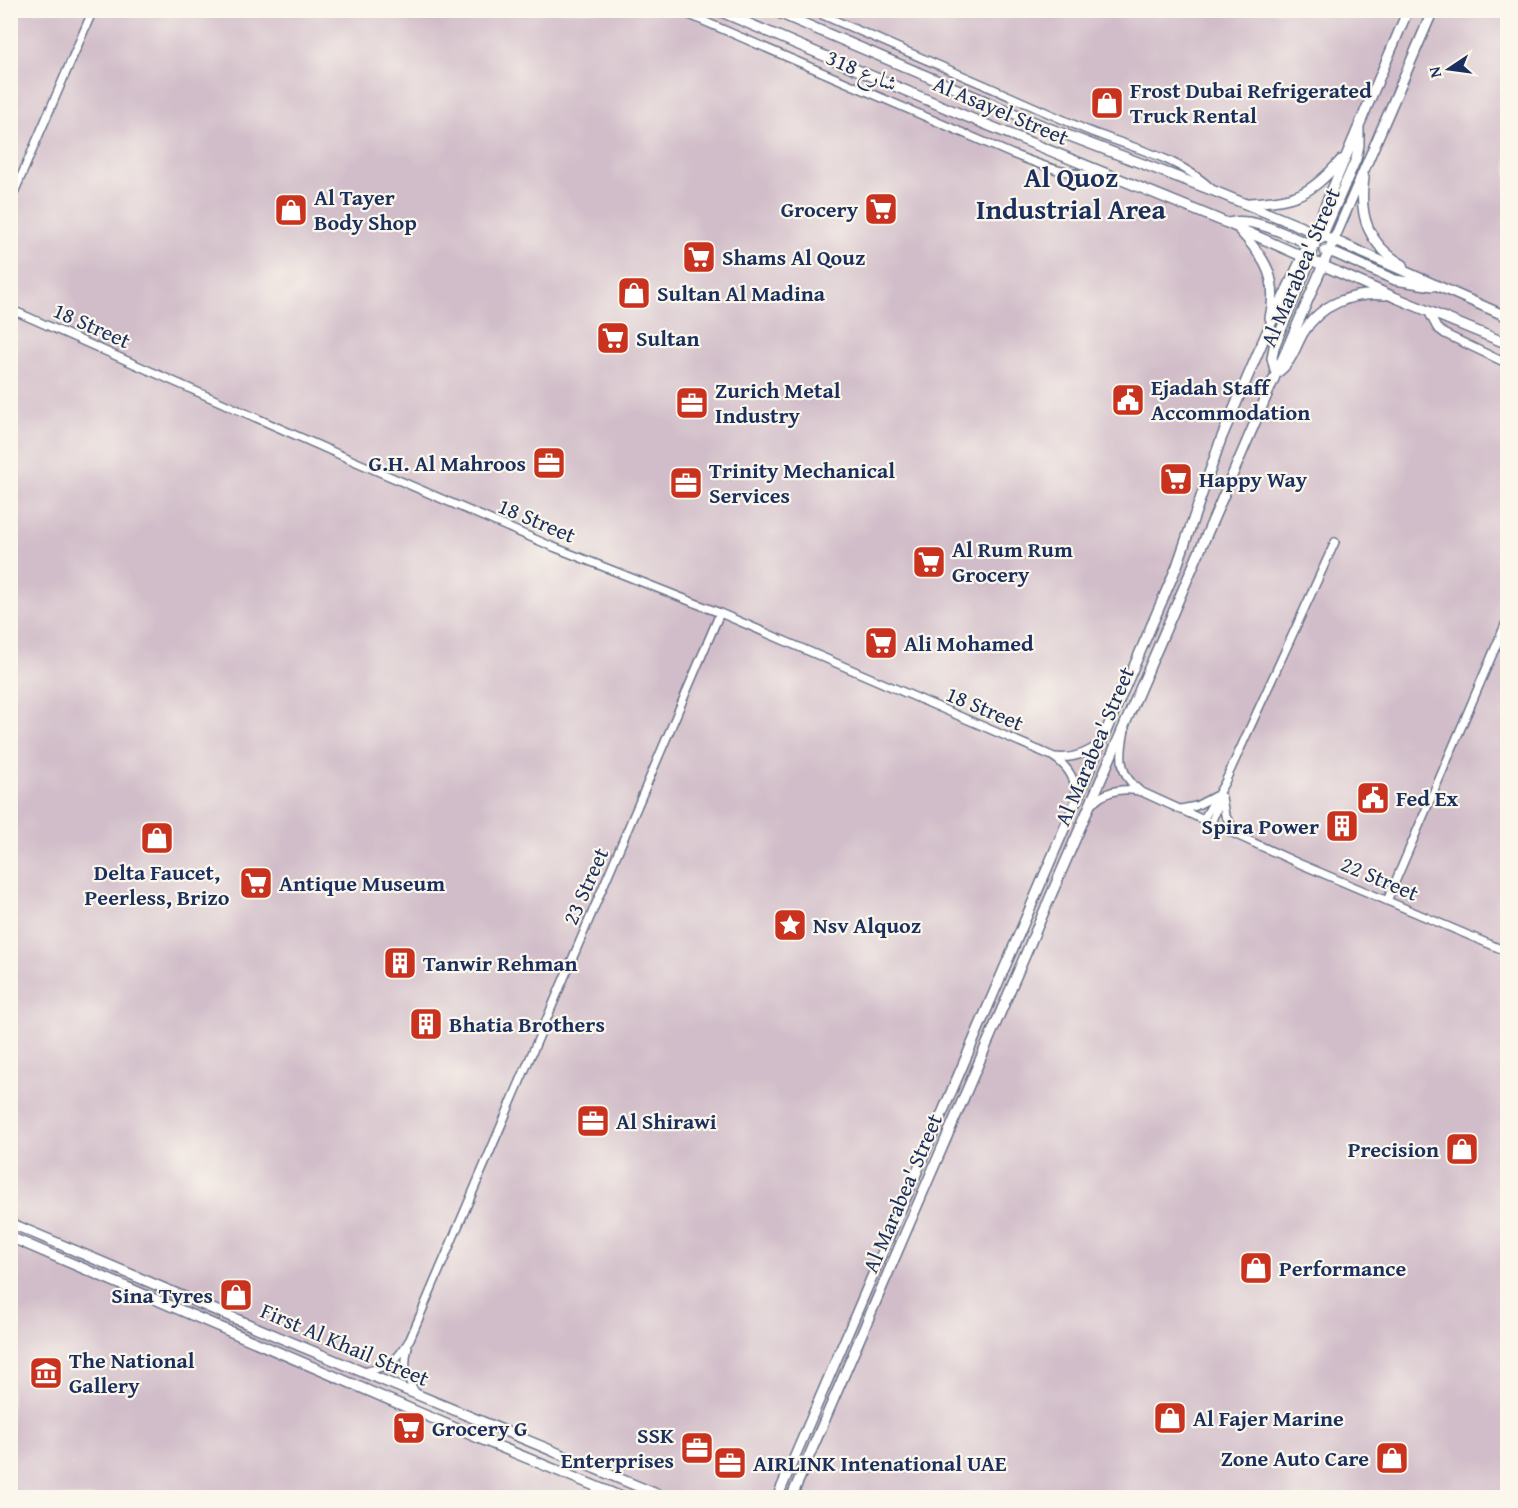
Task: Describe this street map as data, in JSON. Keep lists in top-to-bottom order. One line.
{"streets":{"main road":["Al Asayel Street","Al Marabea' Street","First Al Khail Street"],"street":["شارع 318","18 Street","22 Street","23 Street"]},"crossings":[["شارع 318","Al Asayel Street"],["Al Asayel Street","Al Marabea' Street"],["Al Marabea' Street","18 Street"],["Al Marabea' Street","22 Street"],["18 Street","23 Street"],["23 Street","First Al Khail Street"]],"districts":["Al Quoz Industrial Area"],"places":{"shop":["Frost Dubai Refrigerated Truck Rental","Al Tayer Body Shop","Sultan Al Madina","Delta Faucet, Peerless, Brizo","Precision","Performance","Sina Tyres","Al Fajer Marine","Zone Auto Care"],"supermarket":["Grocery","Shams Al Qouz","Sultan","Happy Way","Al Rum Rum Grocery","Ali Mohamed","Antique Museum","Grocery G"],"public building":["Ejadah Staff Accommodation","Fed Ex"],"office":["Zurich Metal Industry","G.H. Al Mahroos","Trinity Mechanical Services","Al Shirawi","SSK Enterprises","AIRLINK Intenational UAE"],"building":["Spira Power","Tanwir Rehman","Bhatia Brothers"],"place":["Nsv Alquoz"],"museum":["The National Gallery"]},"north":"left"}
